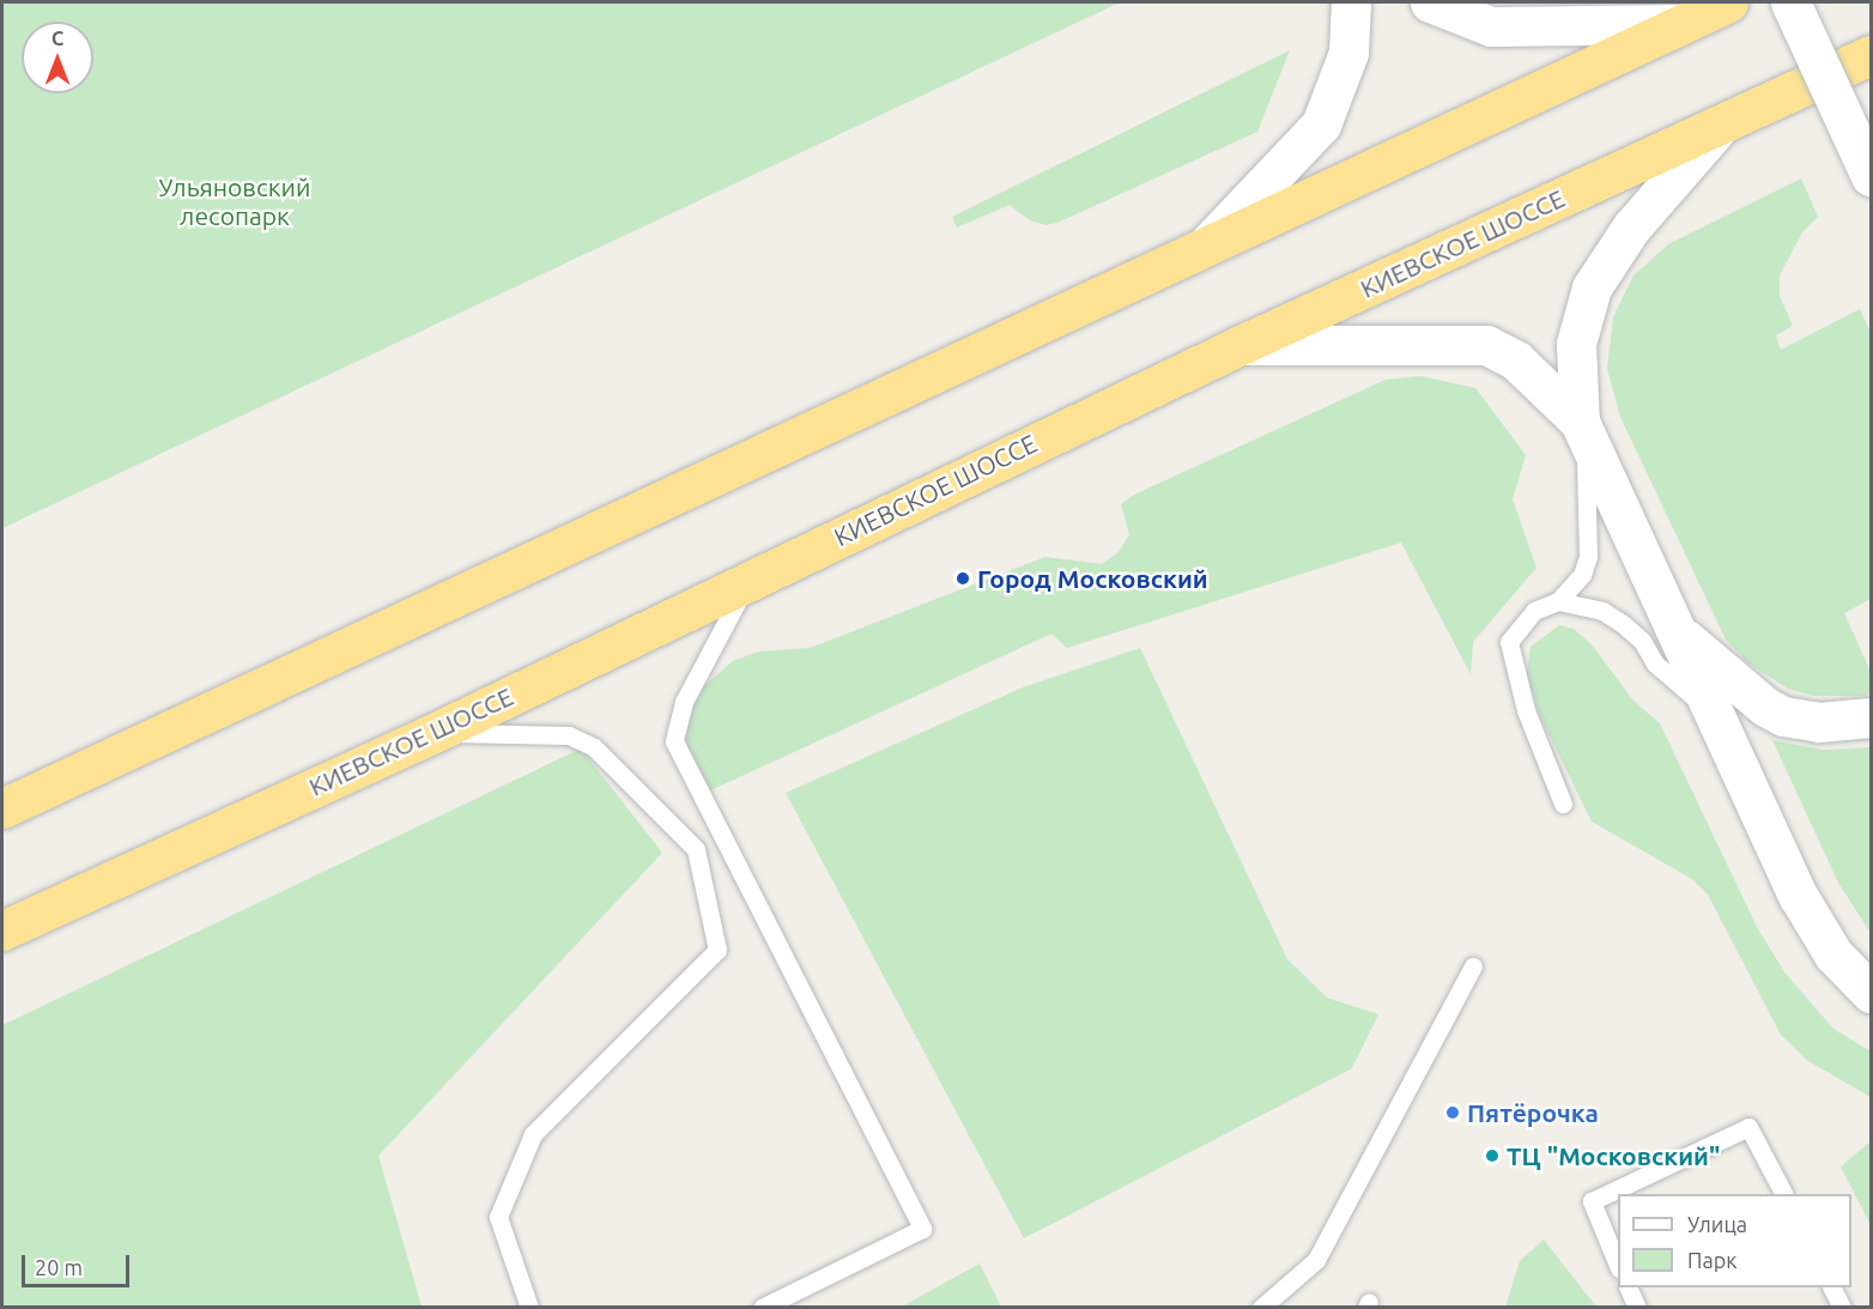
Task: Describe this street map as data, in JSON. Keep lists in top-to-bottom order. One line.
{"streets":{"highway":["КИЕВСКОЕ ШОССЕ"]},"parks":["Ульяновский лесопарк"],"places":["Город Московский","Пятёрочка","ТЦ \"Московский\""],"legend":["Улица","Парк"],"scale_bar":"20 m","north":"top"}
